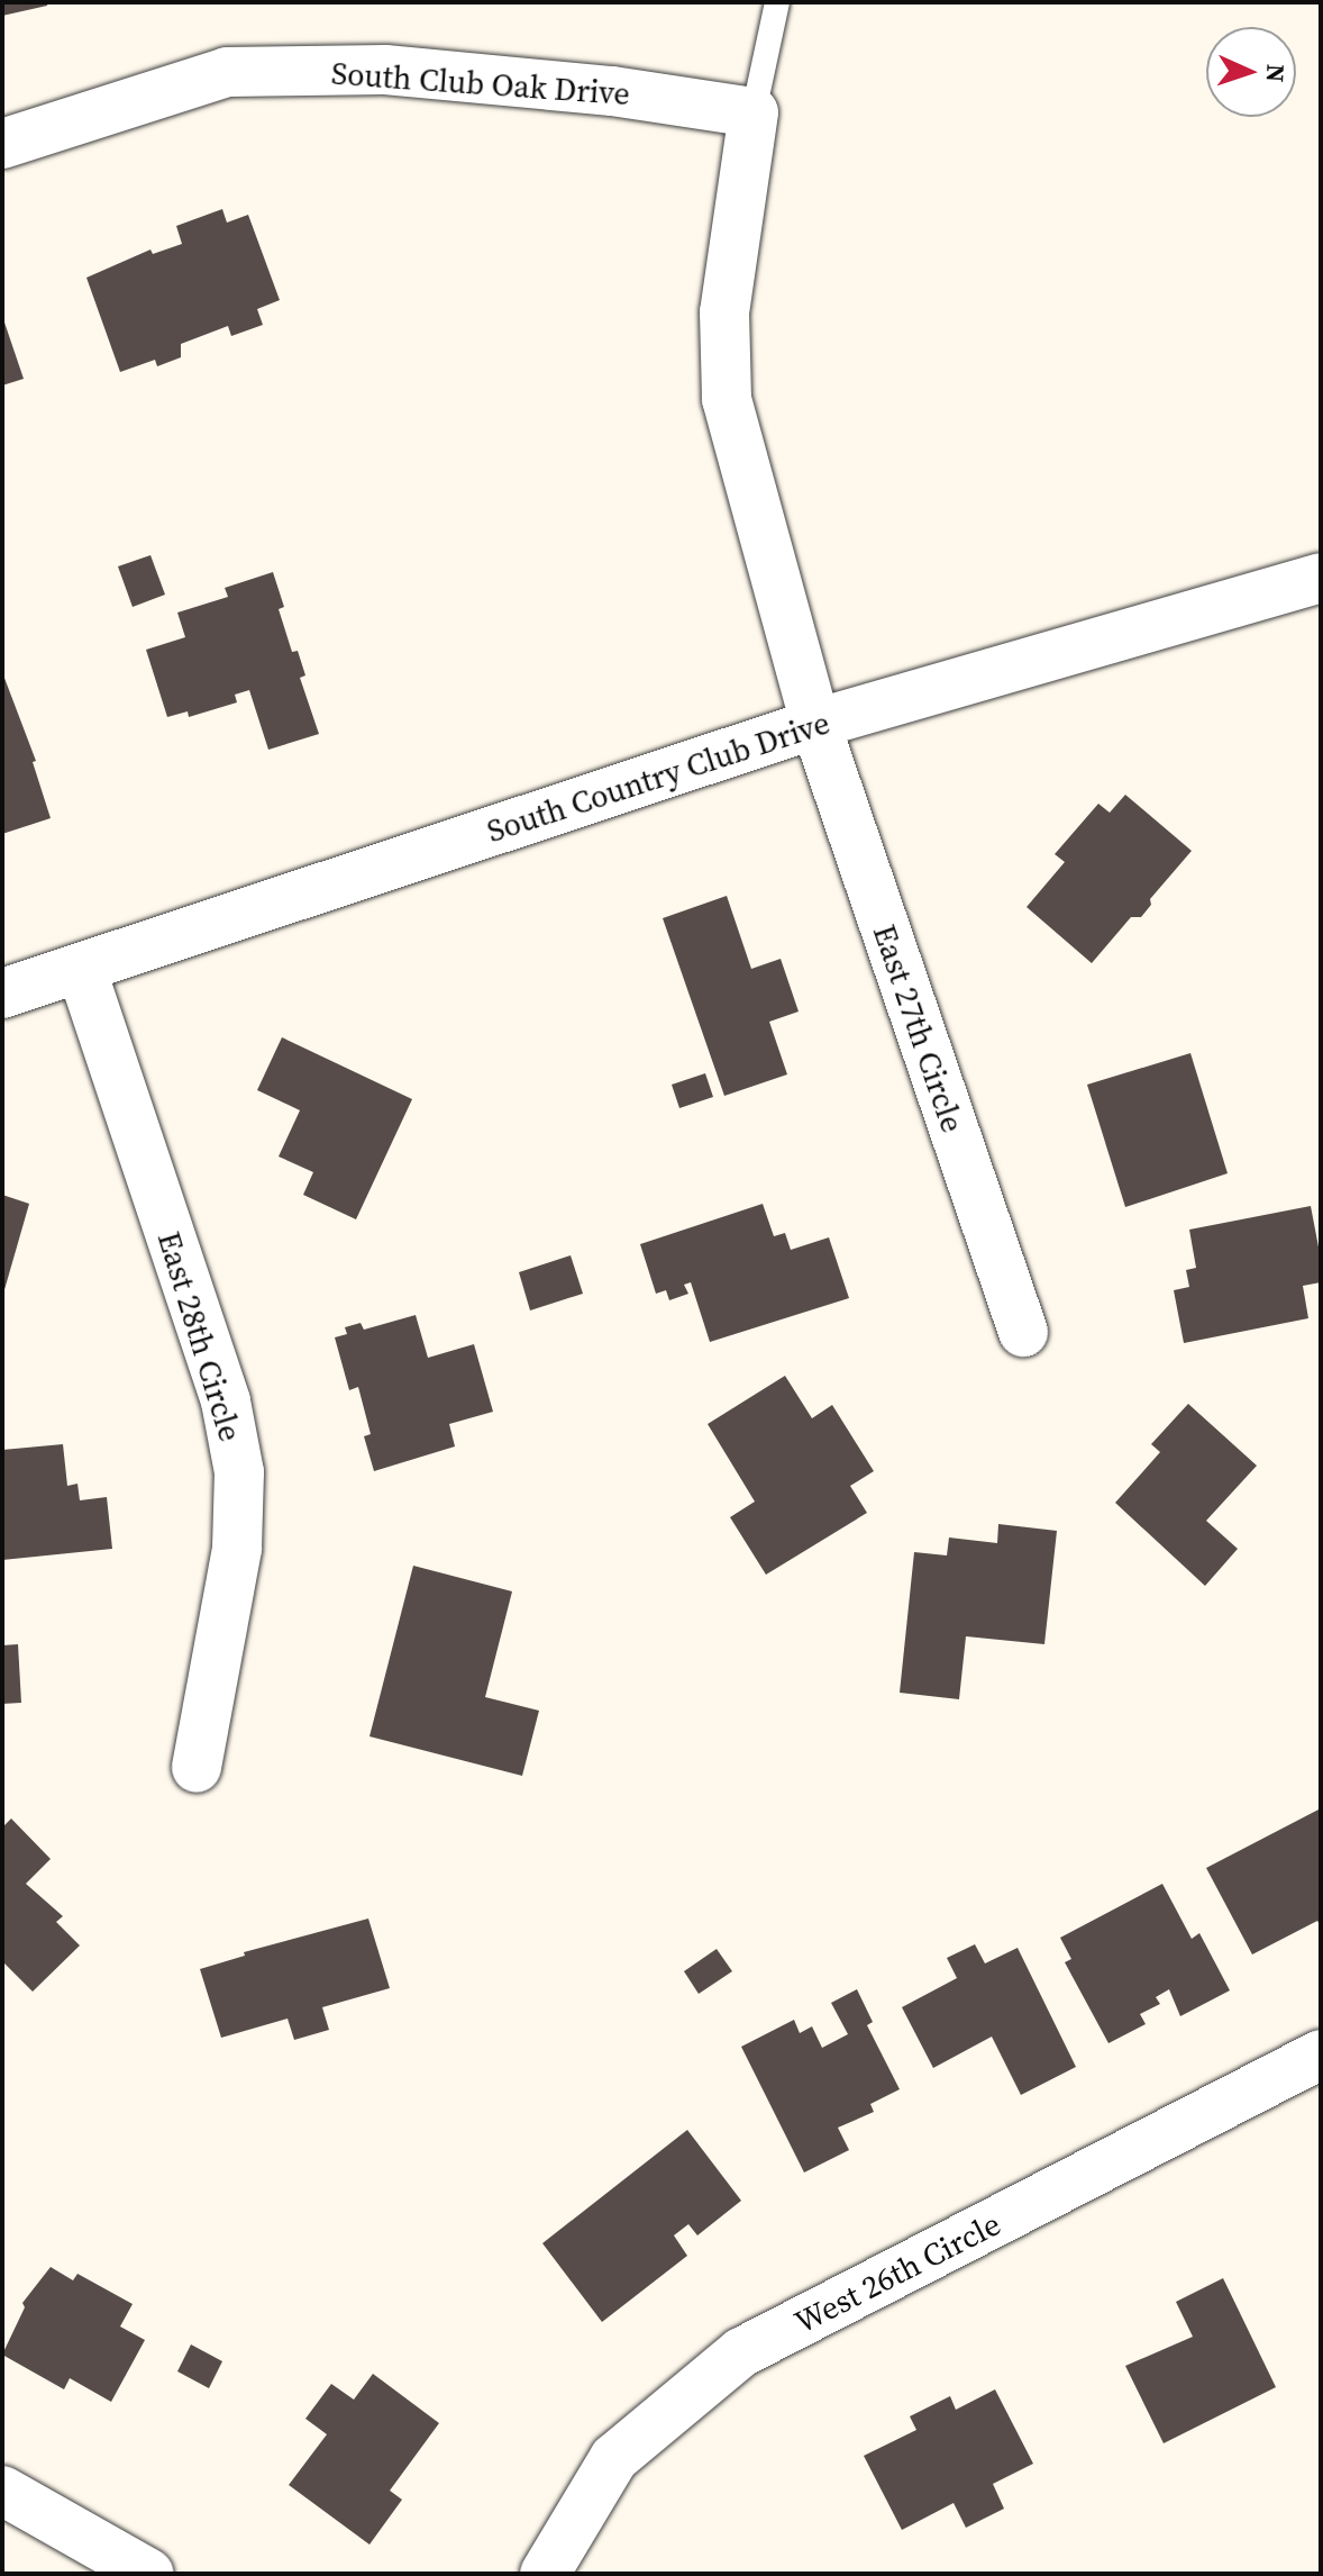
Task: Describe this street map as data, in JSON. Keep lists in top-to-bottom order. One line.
{"streets":{"street":["South Club Oak Drive","South Country Club Drive","East 27th Circle","East 28th Circle","West 26th Circle"]},"crossings":[["South Club Oak Drive","East 27th Circle"],["South Country Club Drive","East 27th Circle"],["South Country Club Drive","East 28th Circle"]],"north":"right"}
